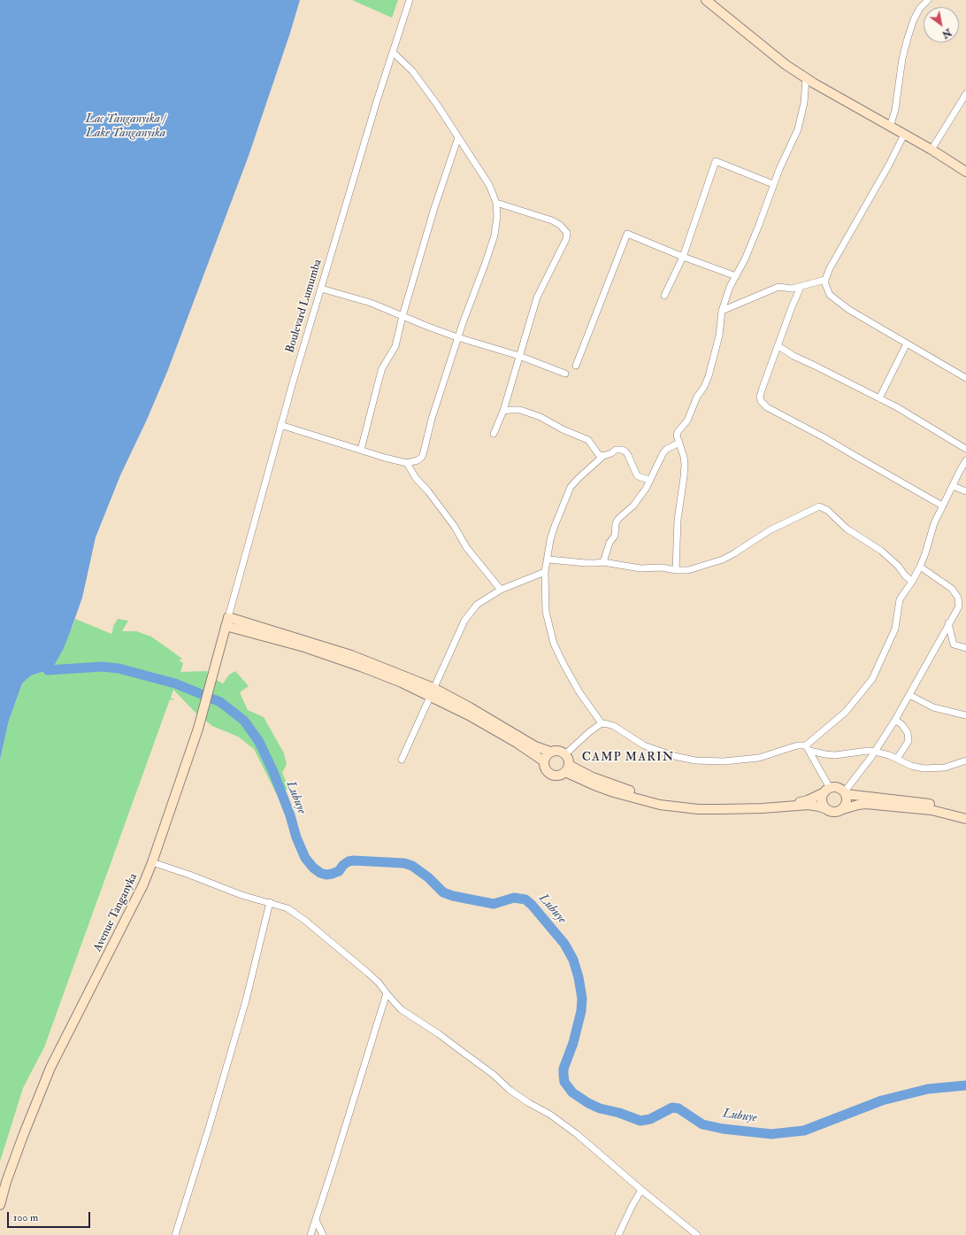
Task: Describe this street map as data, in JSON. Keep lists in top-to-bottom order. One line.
{"streets":{"street":["Boulevard Lumumba","Avenue Tanganyka"]},"crossings":[["Boulevard Lumumba","Avenue Tanganyka"]],"districts":["CAMP MARIN"],"water":["Lac Tanganyika / Lake Tanganyika","Lubuye"],"scale_bar":"100 m","north":"bottom right"}
